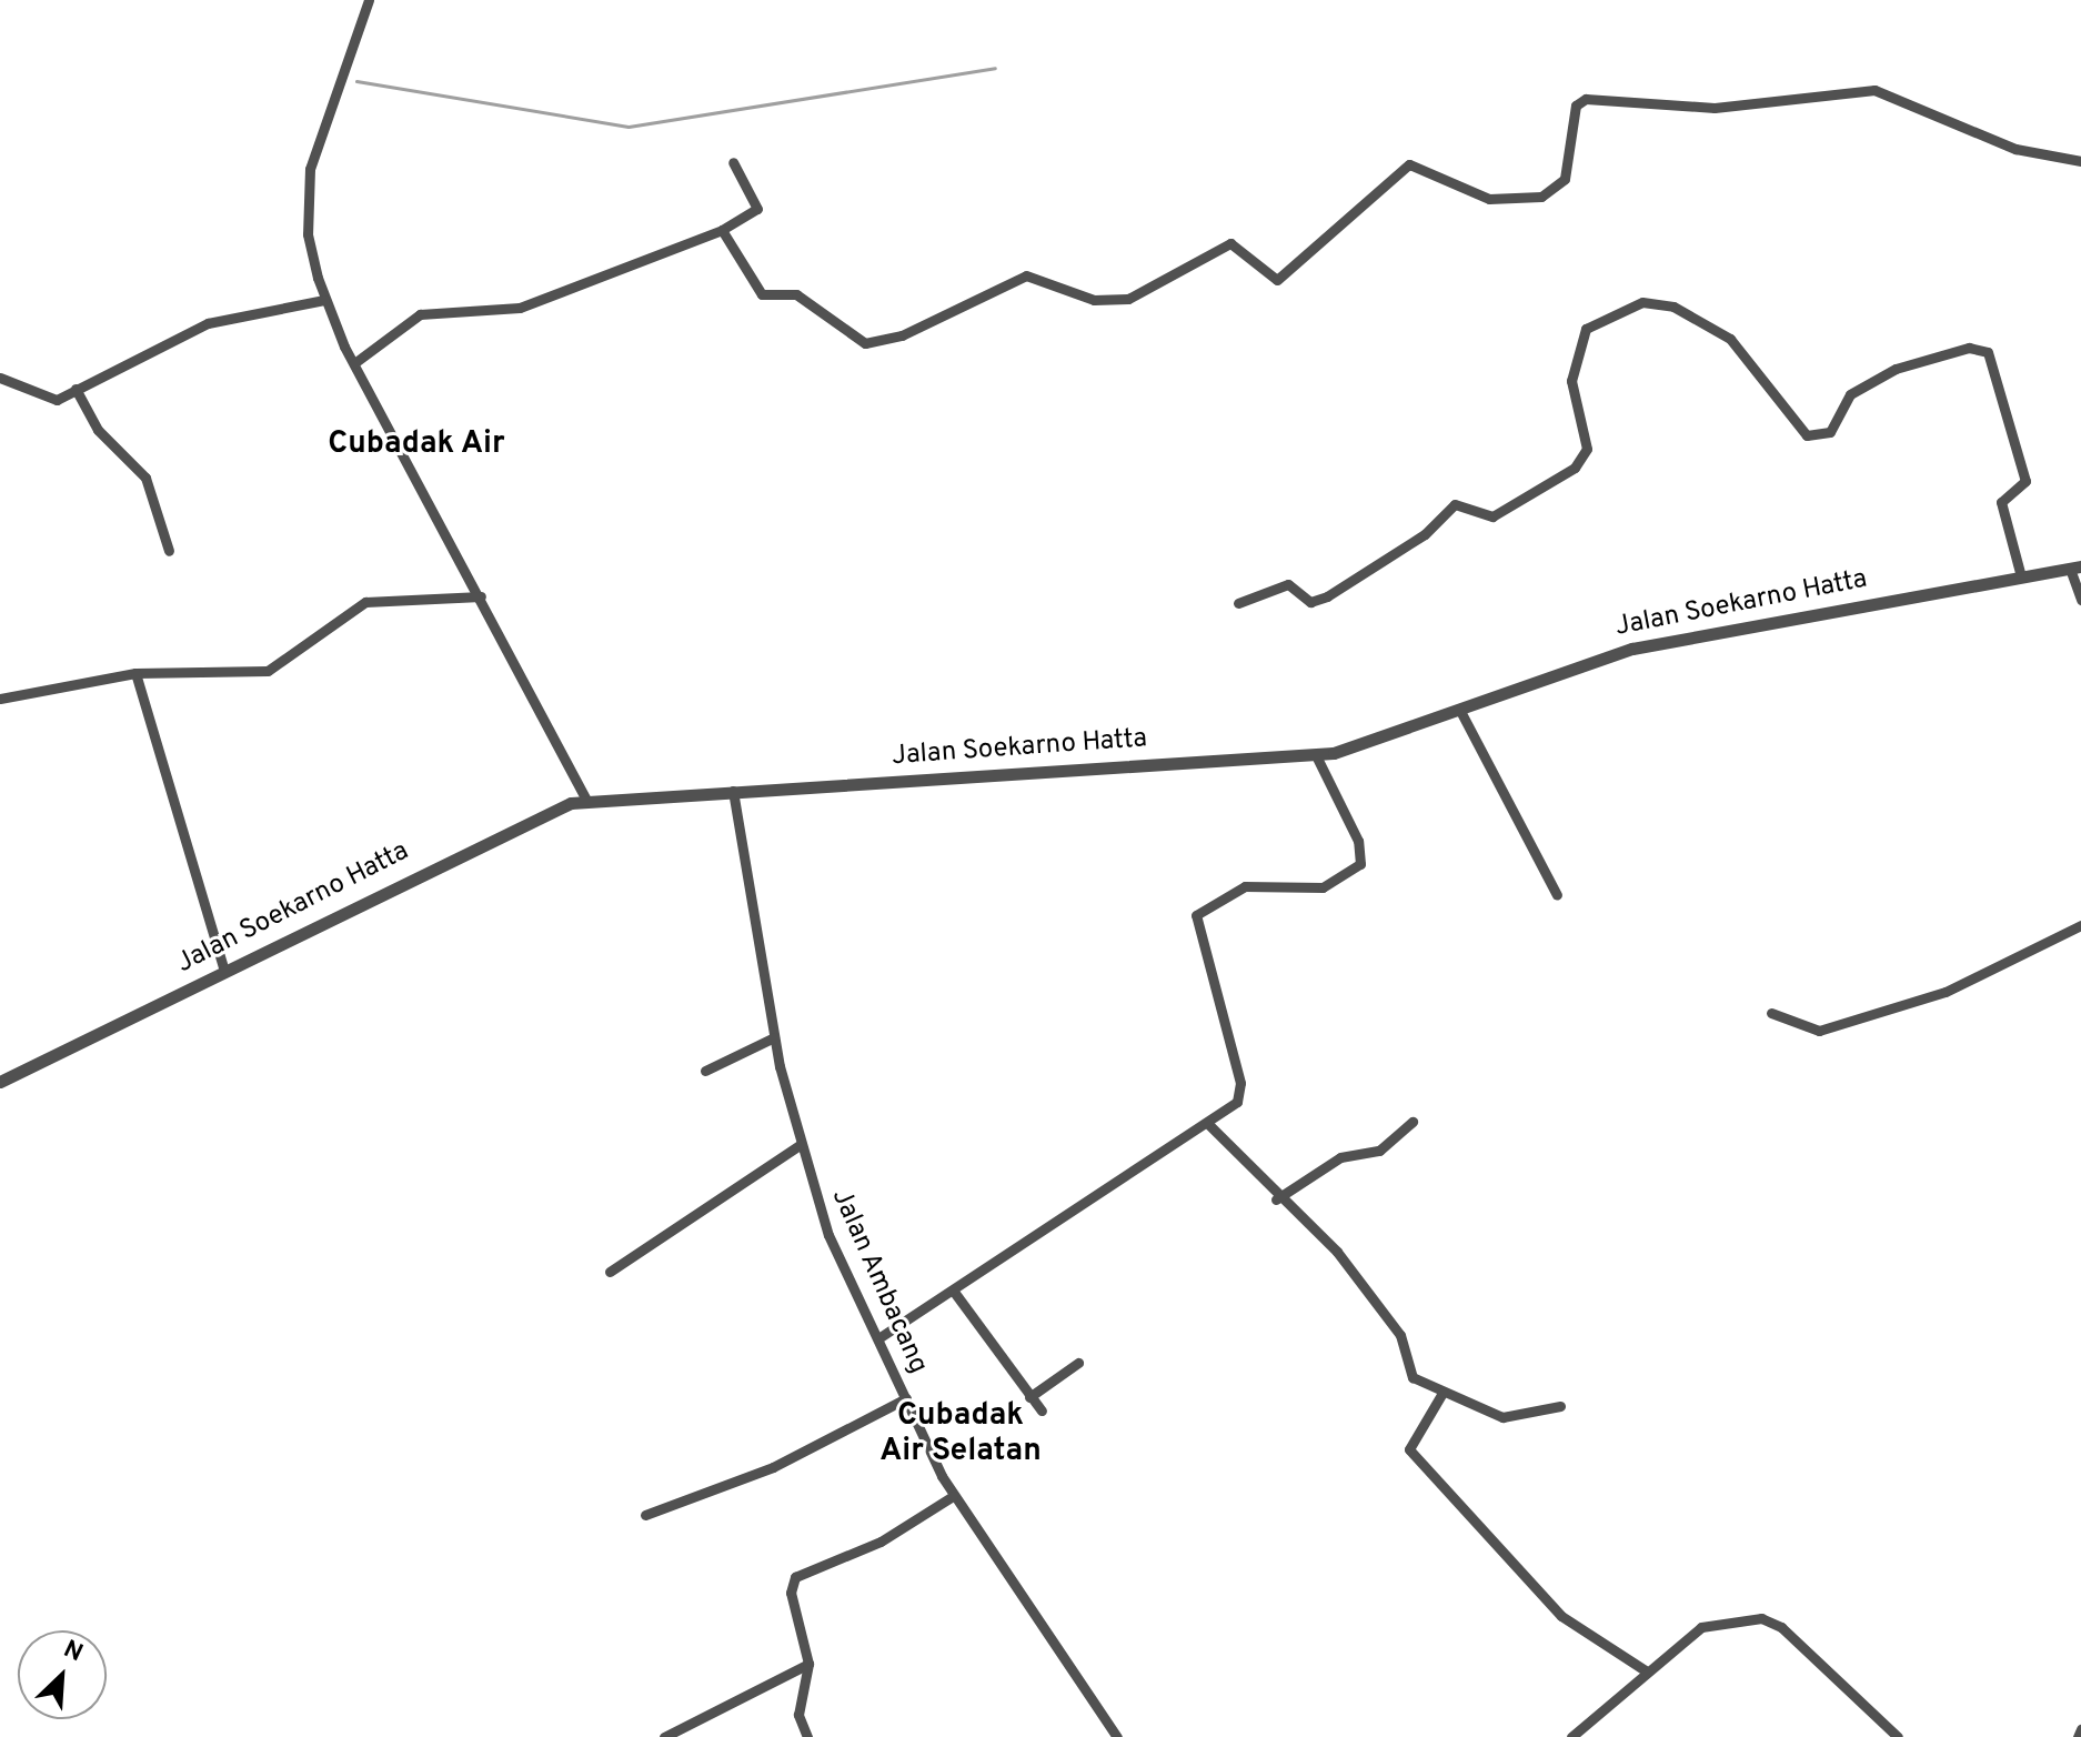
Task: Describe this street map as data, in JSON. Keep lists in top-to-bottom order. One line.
{"streets":{"street":["Jalan Soekarno Hatta","Jalan Ambacang"]},"crossings":[["Jalan Soekarno Hatta","Jalan Ambacang"]],"districts":["Cubadak Air","Cubadak Air Selatan"],"north":"top right"}
